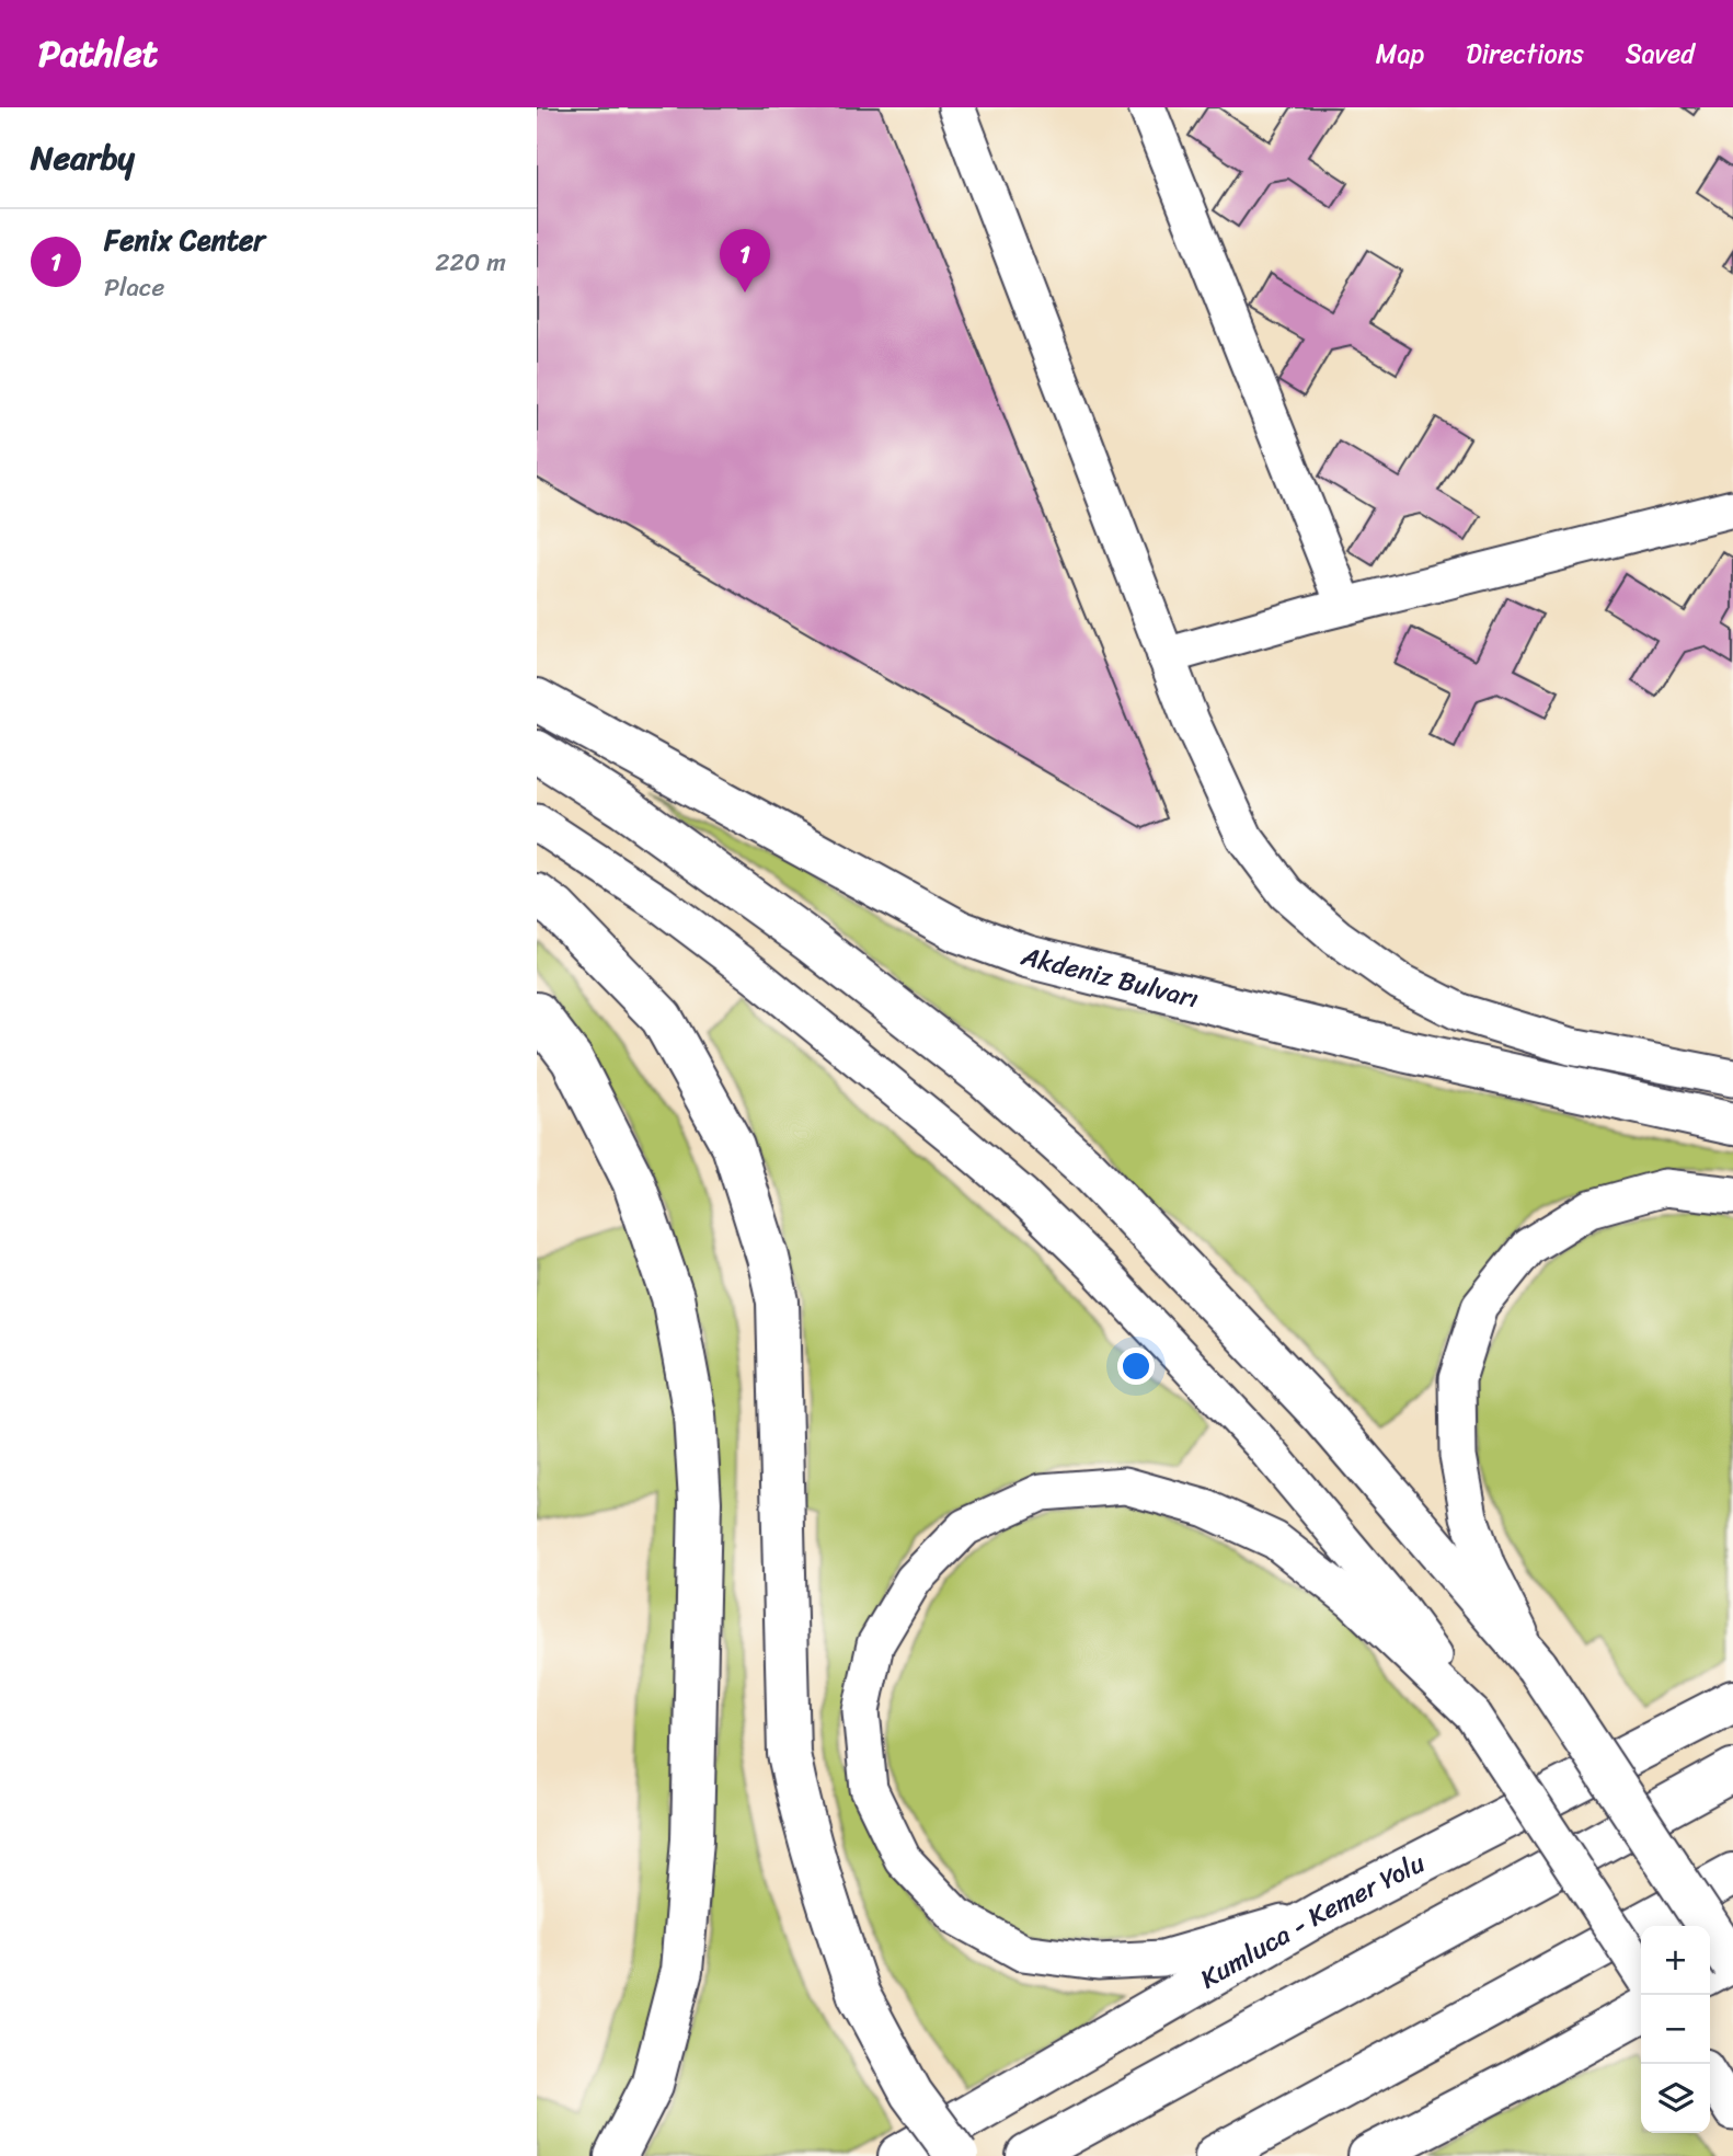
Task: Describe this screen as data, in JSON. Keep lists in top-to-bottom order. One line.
{"streets":{"main road":["Akdeniz Bulvarı","Kumluca - Kemer Yolu"]},"page":{"header":"Pathlet","nav":["Map","Directions","Saved"],"heading":"Nearby","list":[{"mark":"1","name":"Fenix Center","note":"Place","value":"220 m"}],"pins":"1","map_buttons":["+","−"]}}
